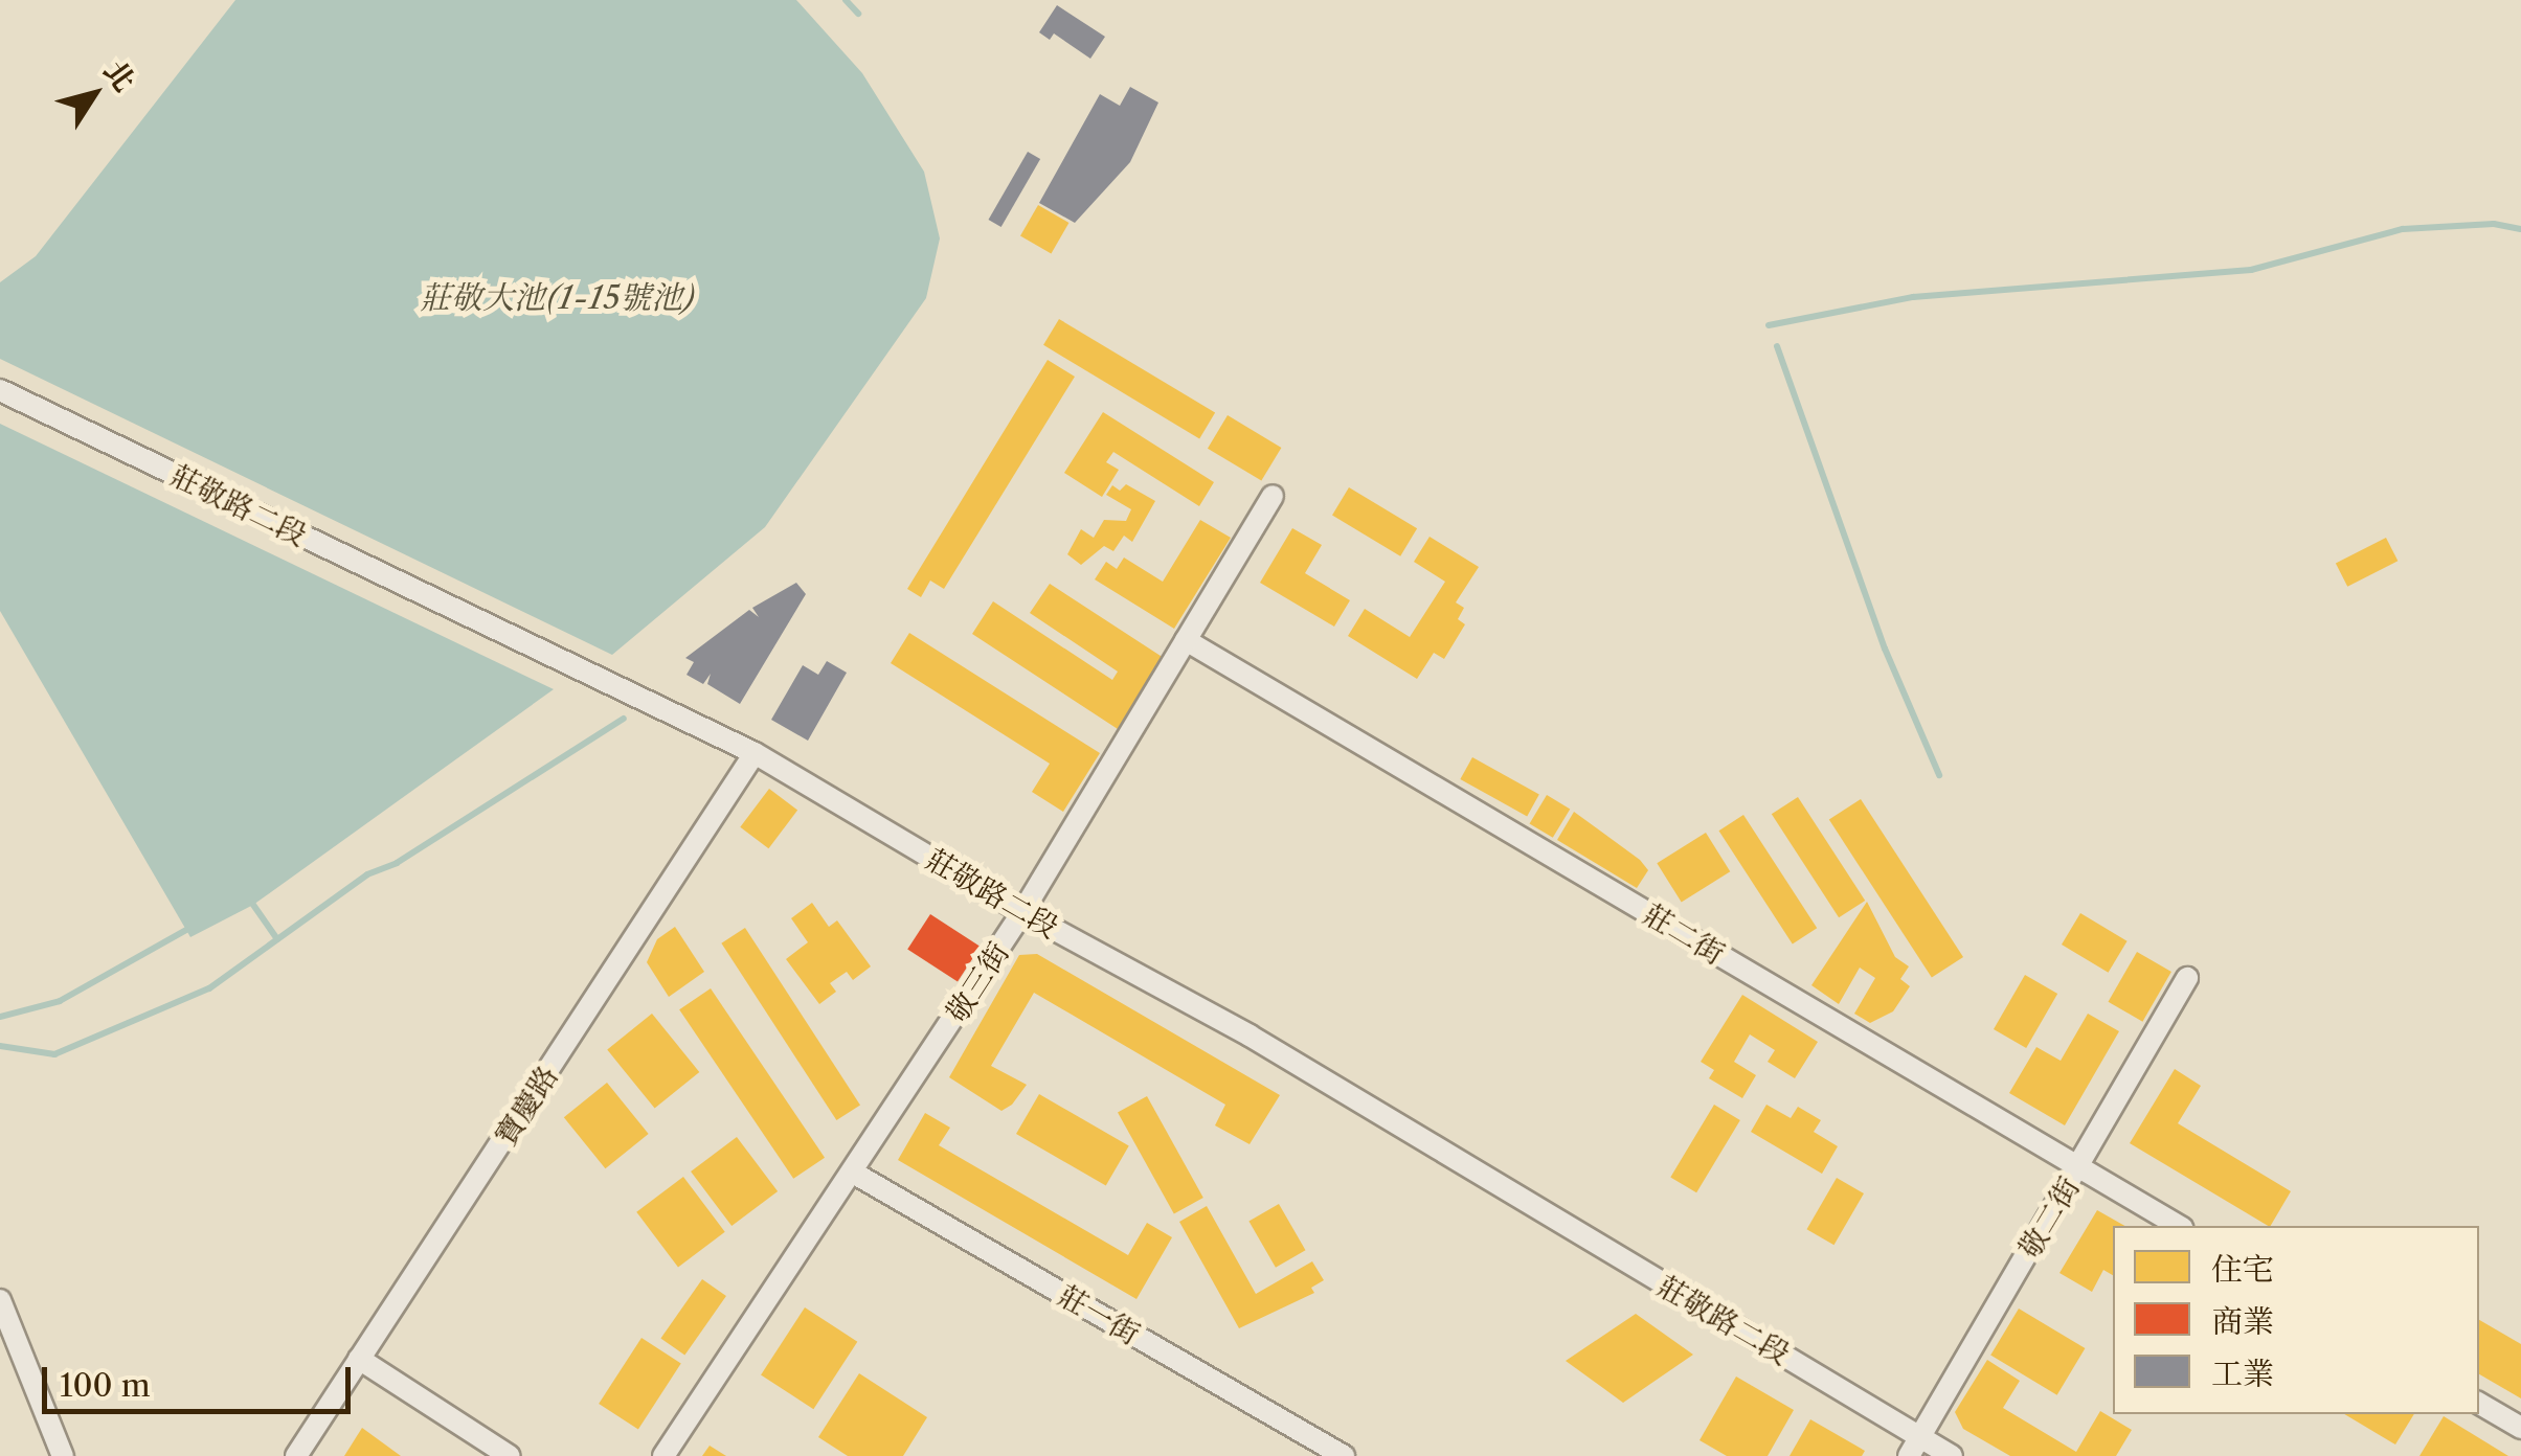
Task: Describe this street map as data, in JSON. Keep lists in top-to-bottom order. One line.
{"streets":{"street":["莊敬路二段","莊二街","敬三街","寶慶路","敬二街","莊一街"]},"crossings":[["莊敬路二段","敬三街"],["莊敬路二段","寶慶路"],["莊敬路二段","敬二街"],["莊二街","敬三街"],["莊二街","敬二街"],["敬三街","莊一街"]],"water":["莊敬大池(1-15號池)"],"legend":["住宅","商業","工業"],"scale_bar":"100 m","north":"top right"}
